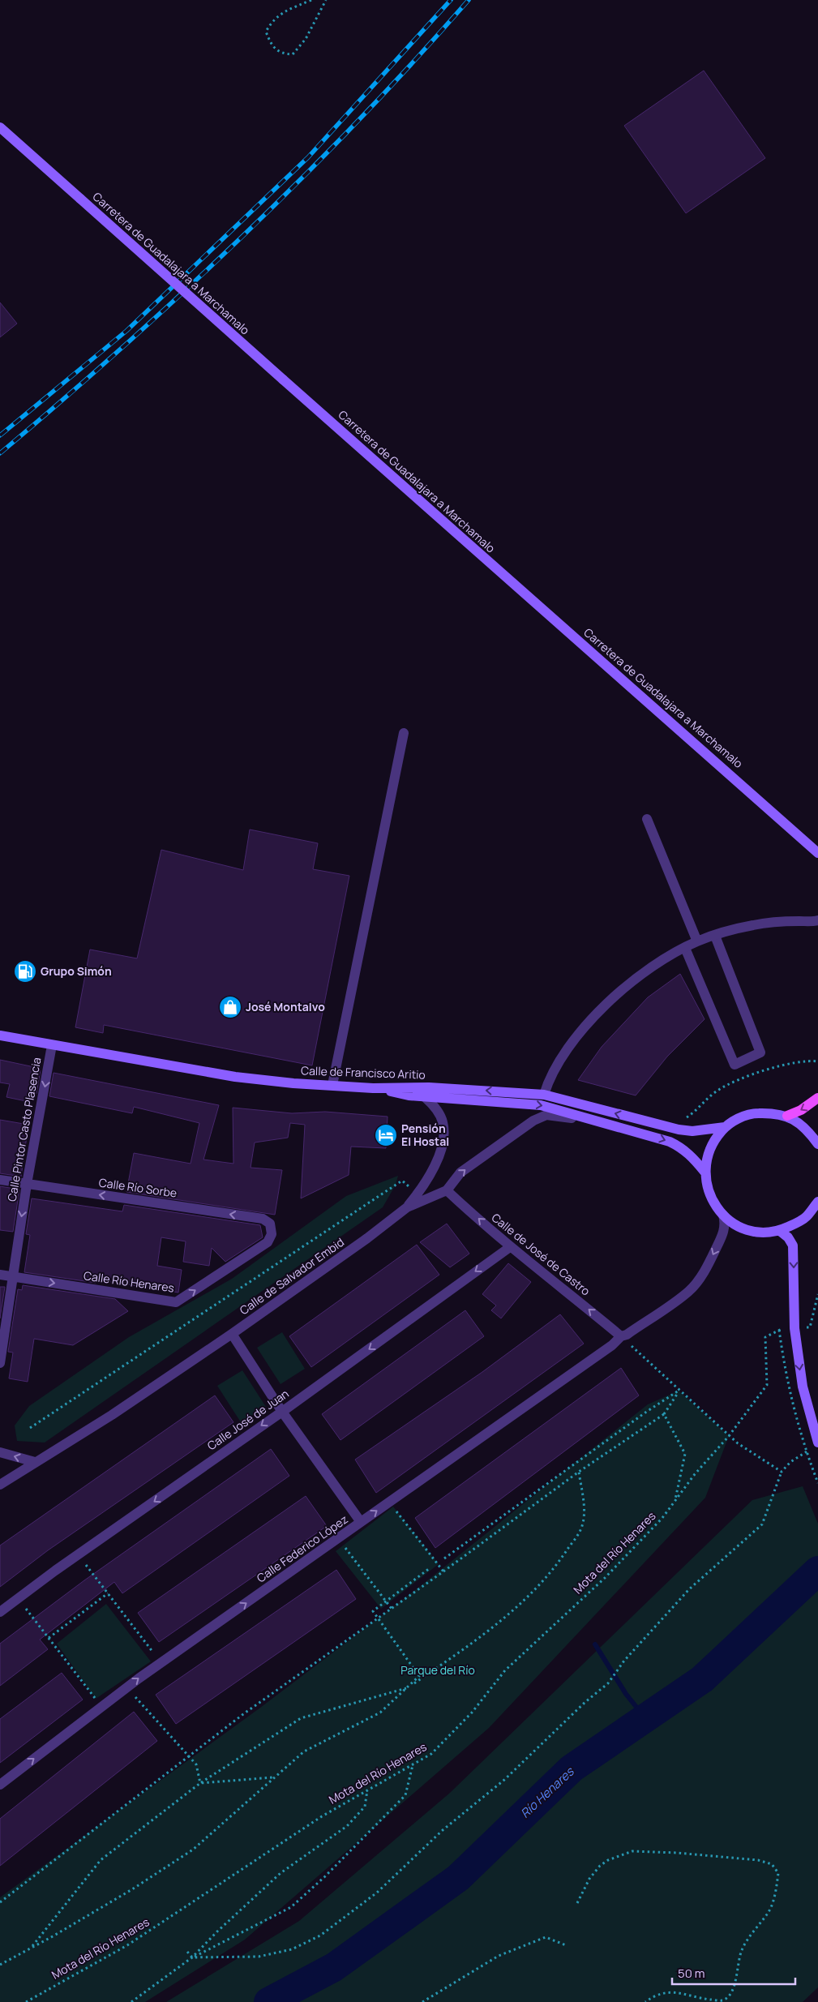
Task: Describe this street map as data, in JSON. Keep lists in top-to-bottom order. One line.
{"streets":{"main road":["Carretera de Guadalajara a Marchamalo","Calle de Francisco Aritio"],"street":["Calle Pintor Casto Plasencia","Calle Río Sorbe","Calle de José de Castro","Calle de Salvador Embid","Calle Río Henares","Calle José de Juan","Calle Federico López"],"path":["Mota del Río Henares"]},"crossings":[["Calle de Francisco Aritio","Calle Pintor Casto Plasencia"],["Calle Pintor Casto Plasencia","Calle Río Sorbe"],["Calle Pintor Casto Plasencia","Calle Río Henares"],["Calle Río Sorbe","Calle Río Henares"],["Calle de José de Castro","Calle de Salvador Embid"],["Calle de José de Castro","Calle José de Juan"],["Calle de José de Castro","Calle Federico López"]],"one_way":["Calle Pintor Casto Plasencia","Calle Río Sorbe","Calle de José de Castro","Calle Río Henares","Calle José de Juan"],"water":["Río Henares"],"parks":["Parque del Río"],"places":{"fuel station":["Grupo Simón"],"shop":["José Montalvo"],"hotel":["Pensión El Hostal"]},"scale_bar":"50 m"}
